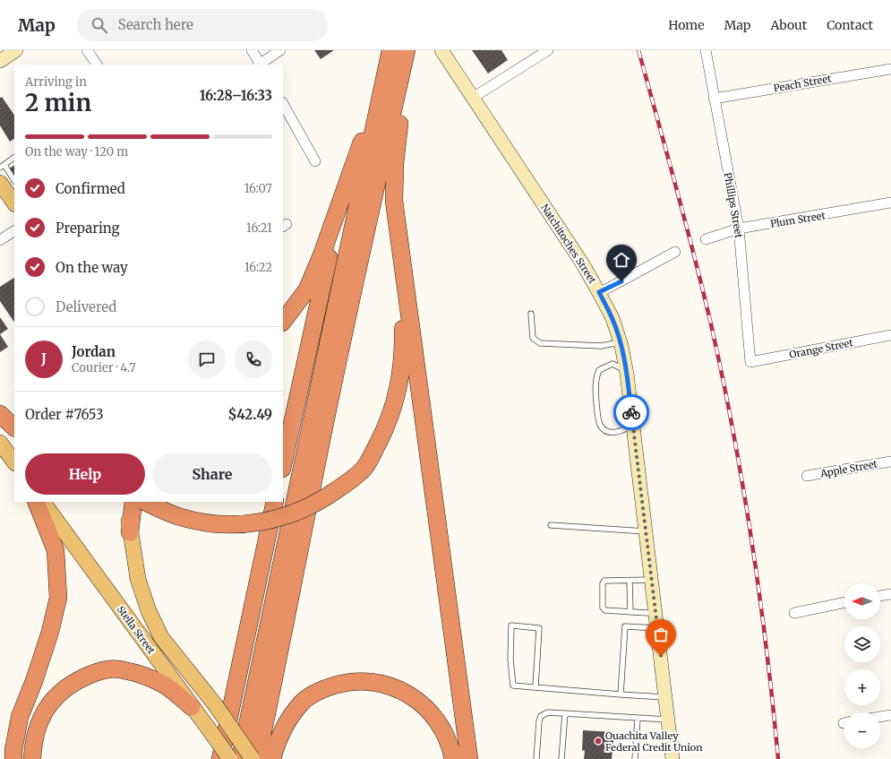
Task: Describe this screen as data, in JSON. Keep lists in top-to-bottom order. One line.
{"streets":{"main road":["Stella Street"],"street":["Peach Street","Phillips Street","Plum Street","Natchitoches Street","Orange Street","Apple Street"]},"crossings":[["Peach Street","Phillips Street"],["Phillips Street","Plum Street"],["Phillips Street","Orange Street"]],"places":["Ouachita Valley Federal Credit Union"],"north":"left","page":{"header":"Map","search":"Search here","nav":["Home","Map","About","Contact"],"heading":["2 min","Arriving in","16:28–16:33"],"panel":["Jordan","Courier · 4.7","Order #7653","$42.49"],"bar":"On the way · 120 m","list":[["Confirmed","16:07"],["Preparing","16:21"],["On the way","16:22"],"Delivered"],"round":"J","buttons":["Help","Share"],"map_buttons":["+","−"]}}
